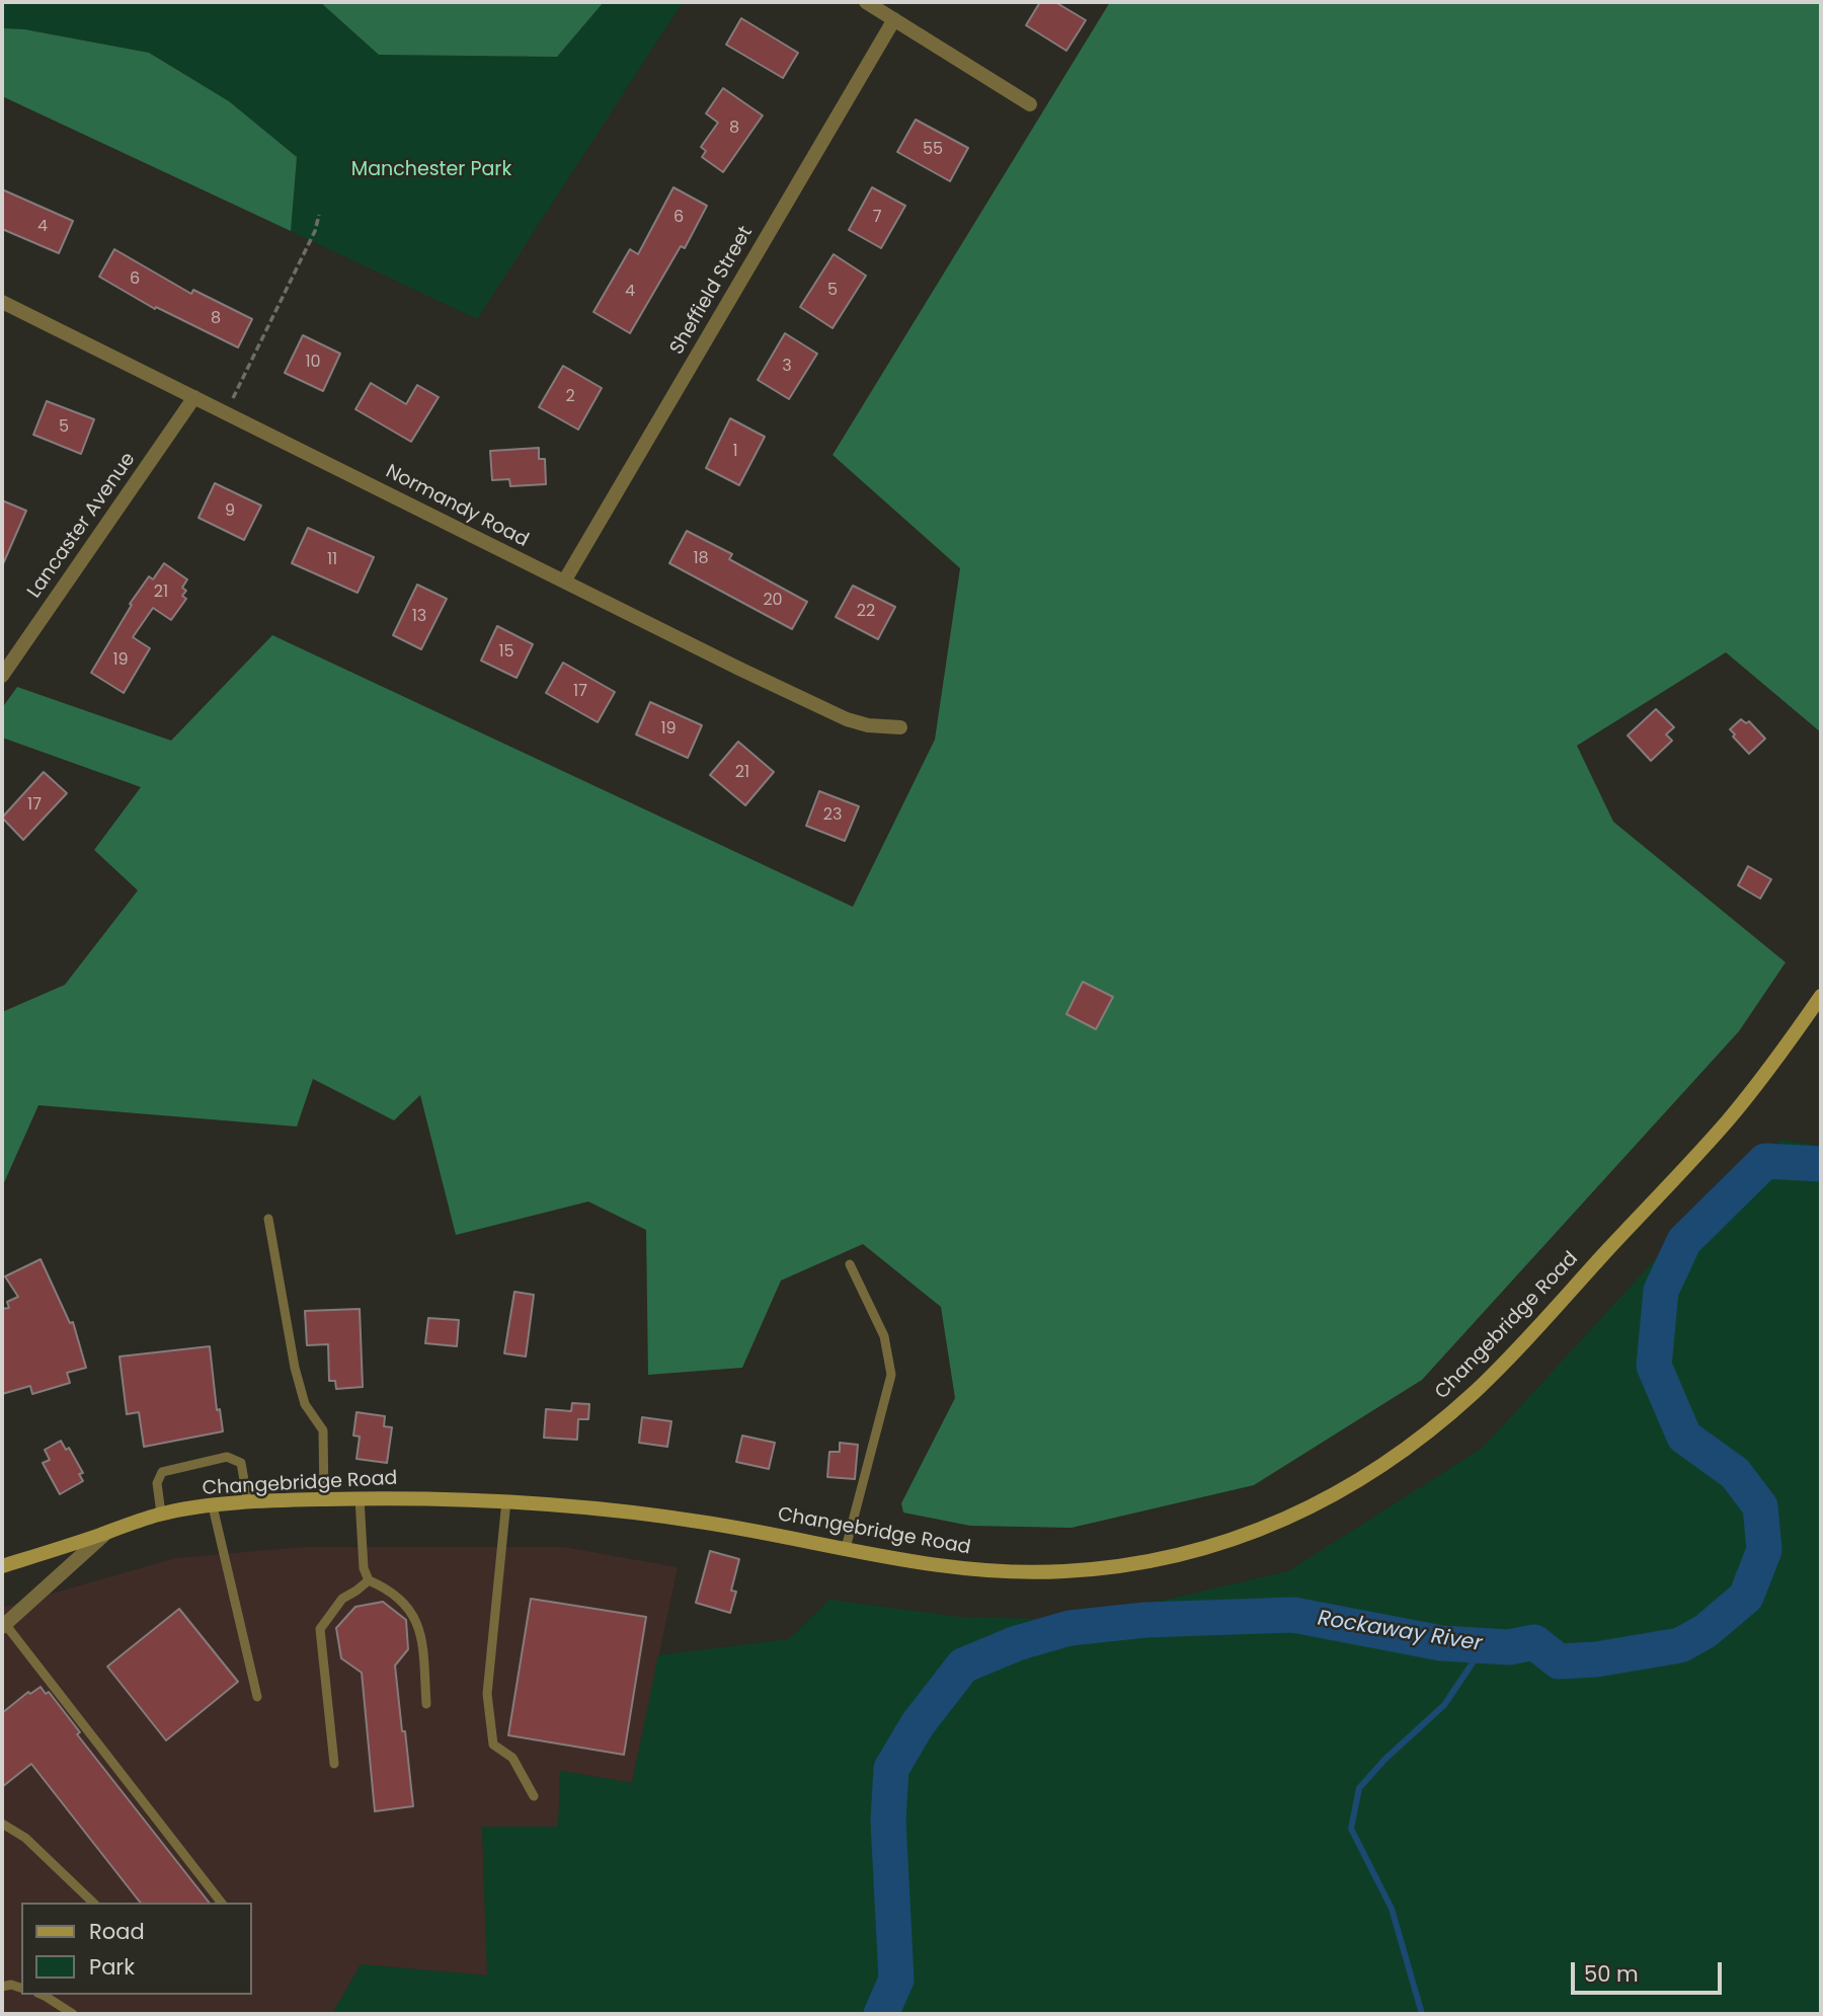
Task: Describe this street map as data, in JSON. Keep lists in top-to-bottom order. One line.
{"streets":{"main road":["Changebridge Road"],"street":["Sheffield Street","Normandy Road","Lancaster Avenue"]},"crossings":[["Sheffield Street","Normandy Road"],["Normandy Road","Lancaster Avenue"]],"water":["Rockaway River"],"parks":["Manchester Park"],"house_numbers":["8","55","6","7","4","6","5","4","8","10","3","2","5","1","9","18","11","21","20","22","13","15","19","17","19","21","17","23"],"legend":["Road","Park"],"scale_bar":"50 m"}
